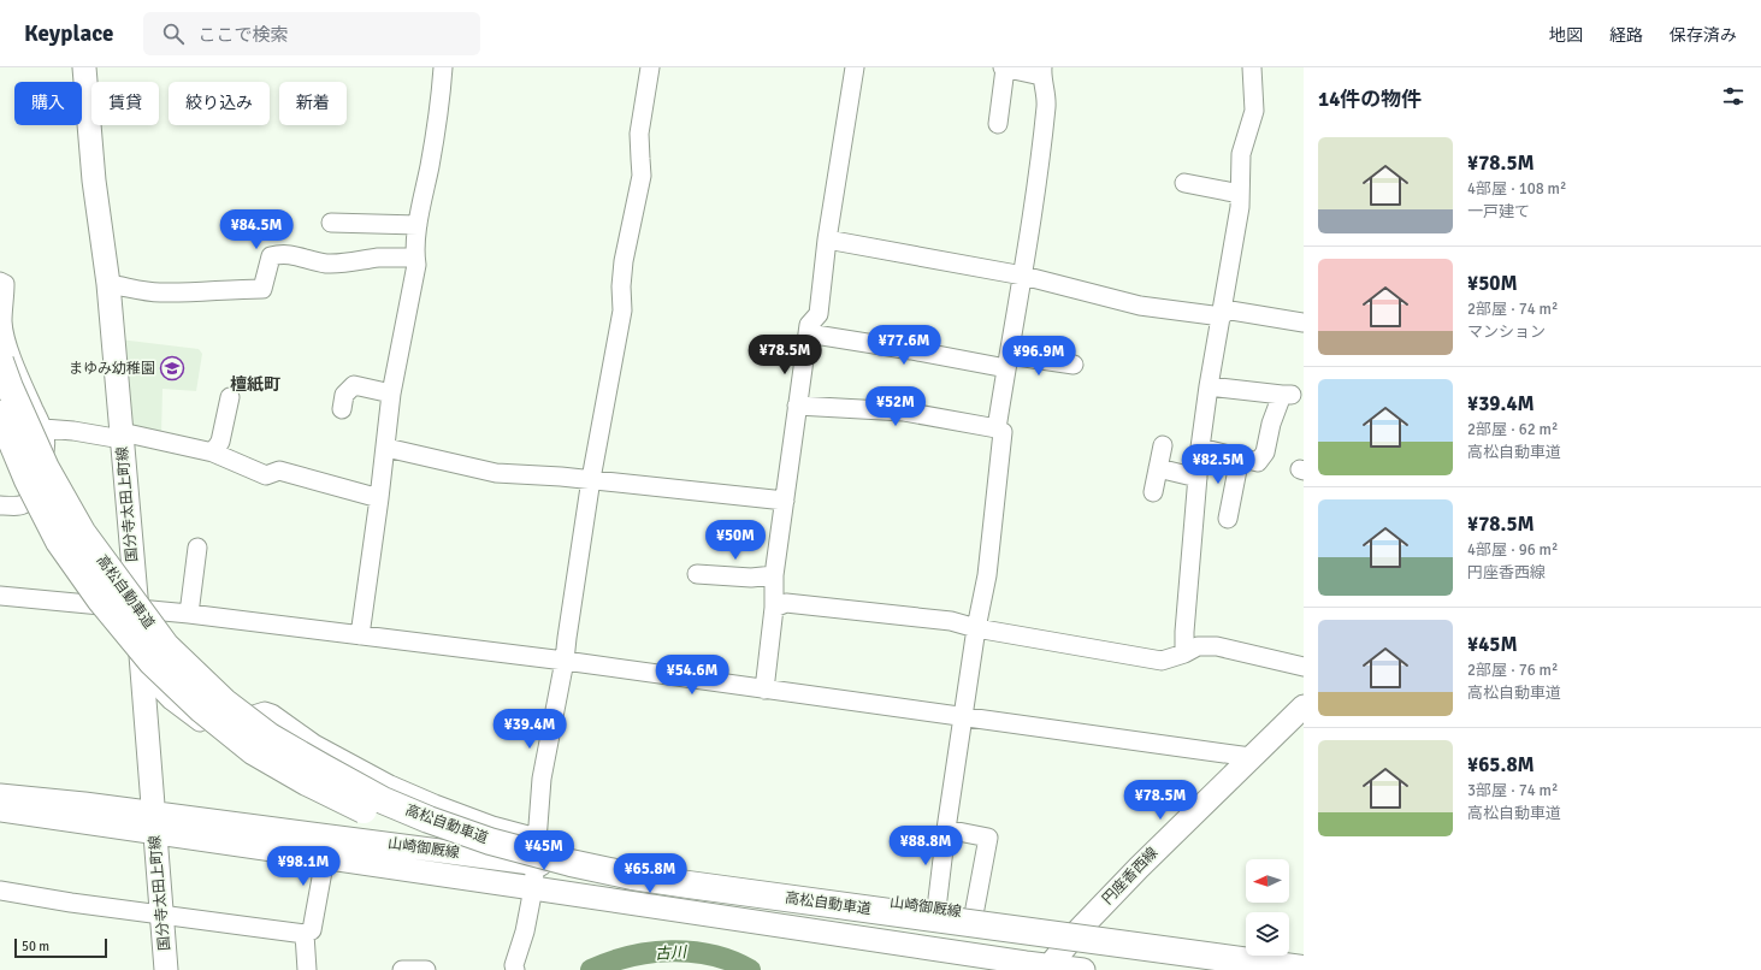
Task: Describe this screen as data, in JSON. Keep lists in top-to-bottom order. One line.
{"streets":{"highway":["高松自動車道"],"main road":["国分寺太田上町線","山崎御厩線","円座香西線"]},"crossings":[["国分寺太田上町線","山崎御厩線"],["高松自動車道","山崎御厩線"],["山崎御厩線","円座香西線"]],"districts":["檀紙町"],"water":["古川"],"places":{"school or university":["まゆみ幼稚園"]},"scale_bar":"50 m","north":"left","page":{"header":"Keyplace","search":"ここで検索","nav":["地図","経路","保存済み"],"heading":"14件の物件","chip":["購入","賃貸","絞り込み","新着"],"list":[{"name":"¥78.5M","note":"4部屋 · 108 m² · 一戸建て"},{"name":"¥50M","note":"2部屋 · 74 m² · マンション"},{"name":"¥39.4M","note":"2部屋 · 62 m² · 高松自動車道"},{"name":"¥78.5M","note":"4部屋 · 96 m² · 円座香西線"},{"name":"¥45M","note":"2部屋 · 76 m² · 高松自動車道"},{"name":"¥65.8M","note":"3部屋 · 74 m² · 高松自動車道"}],"price":["¥84.5M","¥77.6M","¥78.5M","¥96.9M","¥52M","¥82.5M","¥50M","¥54.6M","¥39.4M","¥78.5M","¥88.8M","¥45M","¥98.1M","¥65.8M"],"scale":"50 m"}}
